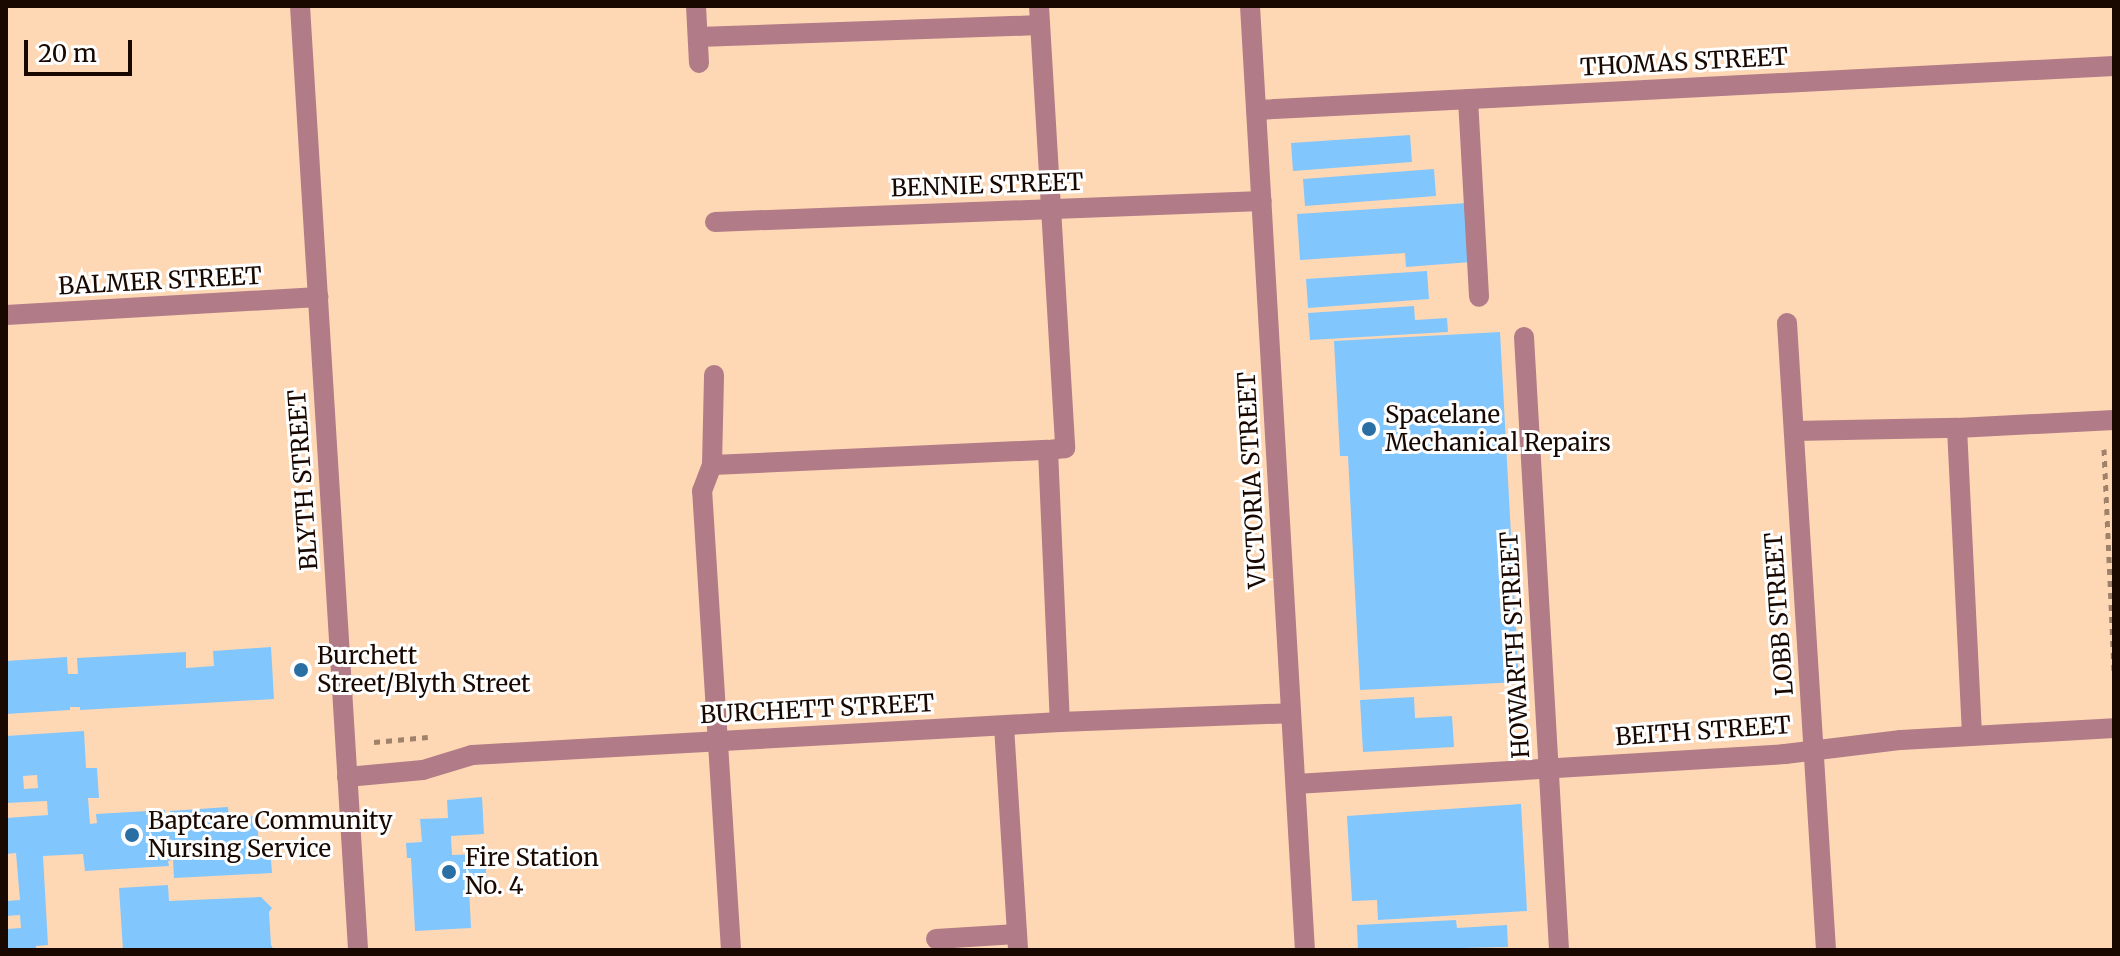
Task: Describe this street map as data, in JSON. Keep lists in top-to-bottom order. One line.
{"streets":{"street":["THOMAS STREET","BENNIE STREET","BALMER STREET","BLYTH STREET","VICTORIA STREET","LOBB STREET","HOWARTH STREET","BURCHETT STREET","BEITH STREET"]},"crossings":[["THOMAS STREET","VICTORIA STREET"],["BENNIE STREET","VICTORIA STREET"],["BALMER STREET","BLYTH STREET"],["BLYTH STREET","BURCHETT STREET"],["VICTORIA STREET","BURCHETT STREET"],["VICTORIA STREET","BEITH STREET"],["LOBB STREET","BEITH STREET"],["HOWARTH STREET","BEITH STREET"]],"places":["Spacelane Mechanical Repairs","Burchett Street/Blyth Street","Baptcare Community Nursing Service","Fire Station No. 4"],"scale_bar":"20 m"}
